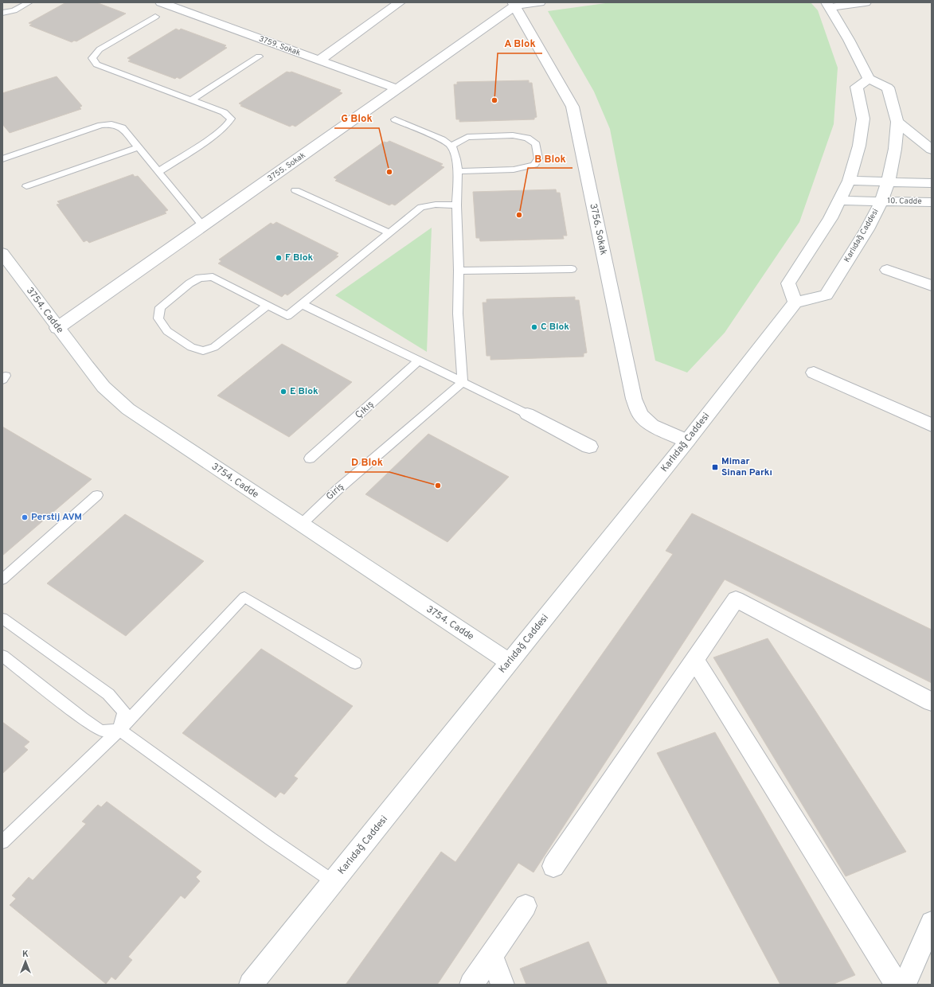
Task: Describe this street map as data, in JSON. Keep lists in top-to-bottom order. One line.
{"streets":{"street":["3759. Sokak","3755. Sokak","10. Cadde","3756. Sokak","Karlıdağ Caddesi","3754. Cadde"],"lane":["Çıkış","Giriş"]},"crossings":[["3759. Sokak","3755. Sokak"],["3755. Sokak","3756. Sokak"],["3755. Sokak","3754. Cadde"],["10. Cadde","Karlıdağ Caddesi"],["3756. Sokak","Karlıdağ Caddesi"],["Karlıdağ Caddesi","3754. Cadde"],["3754. Cadde","Giriş"]],"places":{"other":["A Blok","G Blok","B Blok","F Blok","C Blok","E Blok","D Blok","Perstij AVM"],"transit":["Mimar Sinan Parkı"]},"north":"top"}
